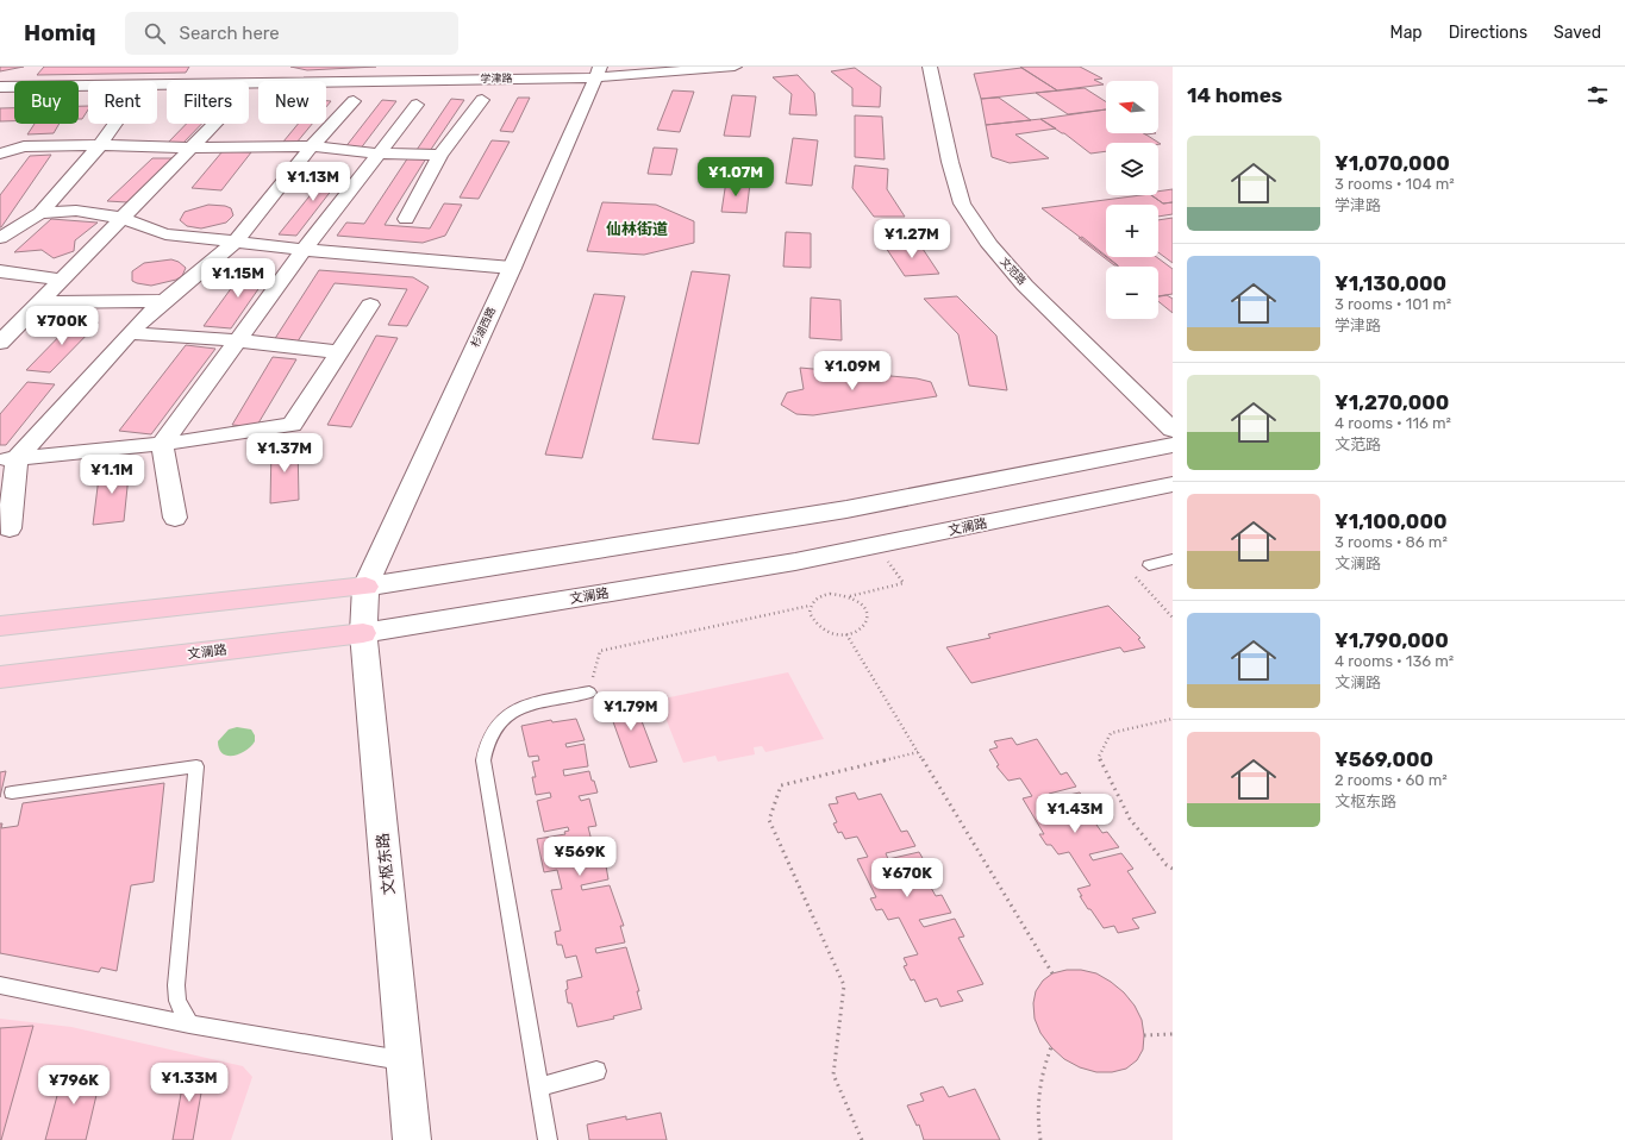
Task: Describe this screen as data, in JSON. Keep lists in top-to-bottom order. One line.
{"streets":{"main road":["文澜路"],"street":["学津路","文范路","杉湖西路","文枢东路"]},"crossings":[["学津路","杉湖西路"],["杉湖西路","文枢东路"],["文澜路","文枢东路"]],"districts":["仙林街道"],"north":"left","page":{"header":"Homiq","search":"Search here","nav":["Map","Directions","Saved"],"heading":"14 homes","map_buttons":["+","−"],"chip":["Buy","Rent","Filters","New"],"list":[{"name":"¥1,070,000","note":"3 rooms · 104 m² · 学津路"},{"name":"¥1,130,000","note":"3 rooms · 101 m² · 学津路"},{"name":"¥1,270,000","note":"4 rooms · 116 m² · 文范路"},{"name":"¥1,100,000","note":"3 rooms · 86 m² · 文澜路"},{"name":"¥1,790,000","note":"4 rooms · 136 m² · 文澜路"},{"name":"¥569,000","note":"2 rooms · 60 m² · 文枢东路"}],"price":["¥1.07M","¥1.13M","¥1.27M","¥1.15M","¥700K","¥1.09M","¥1.37M","¥1.1M","¥1.79M","¥1.43M","¥569K","¥670K","¥1.33M","¥796K"]}}
